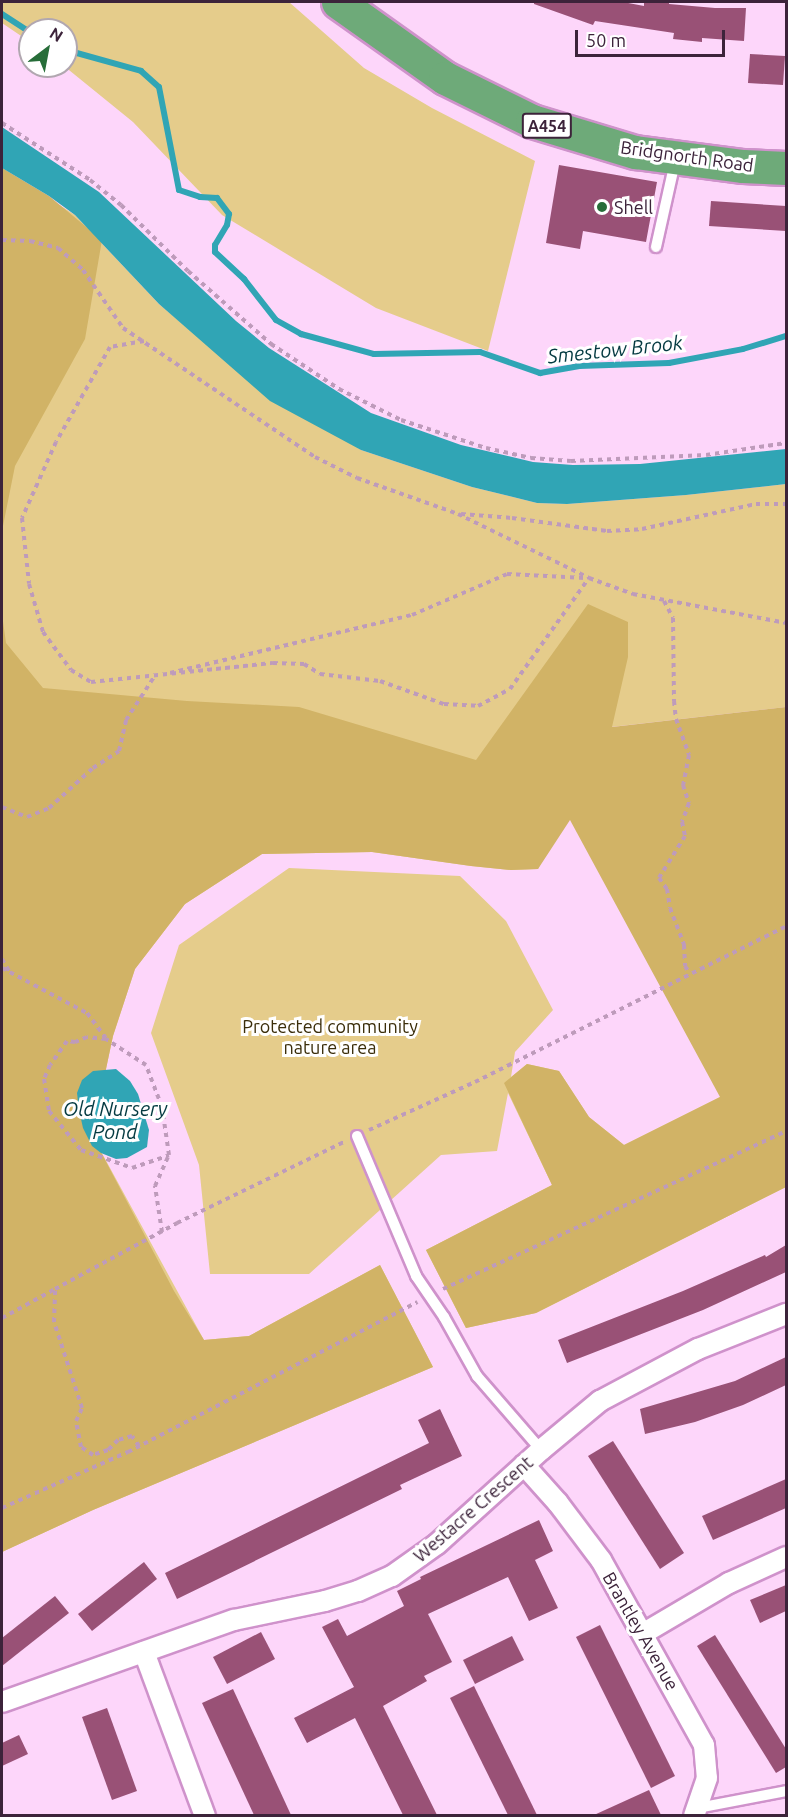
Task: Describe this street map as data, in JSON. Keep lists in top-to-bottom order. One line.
{"streets":{"highway":["A454","Bridgnorth Road"],"street":["Westacre Crescent","Brantley Avenue"]},"crossings":[["Westacre Crescent","Brantley Avenue"]],"water":["Smestow Brook","Old Nursery Pond"],"parks":["Protected community nature area"],"places":["Shell"],"scale_bar":"50 m","north":"top right"}
